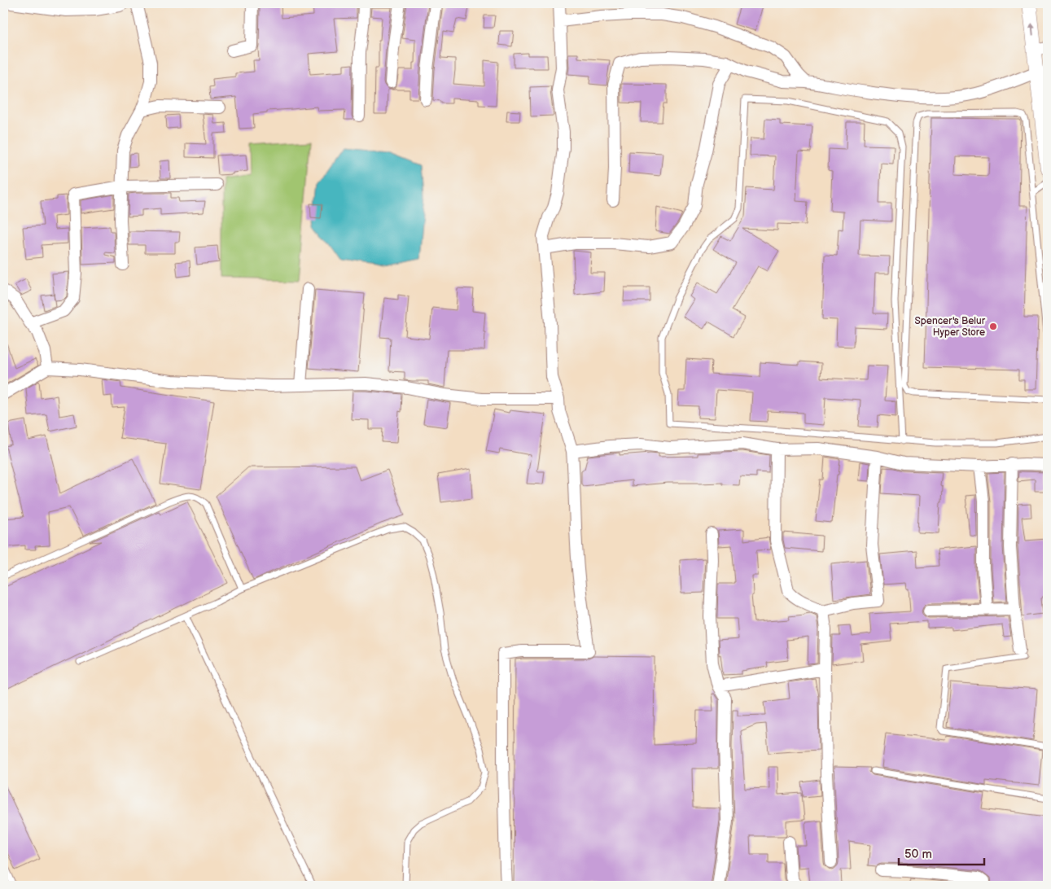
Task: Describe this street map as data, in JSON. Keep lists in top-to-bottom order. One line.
{"places":["Spencer's Belur Hyper Store"],"scale_bar":"50 m"}
